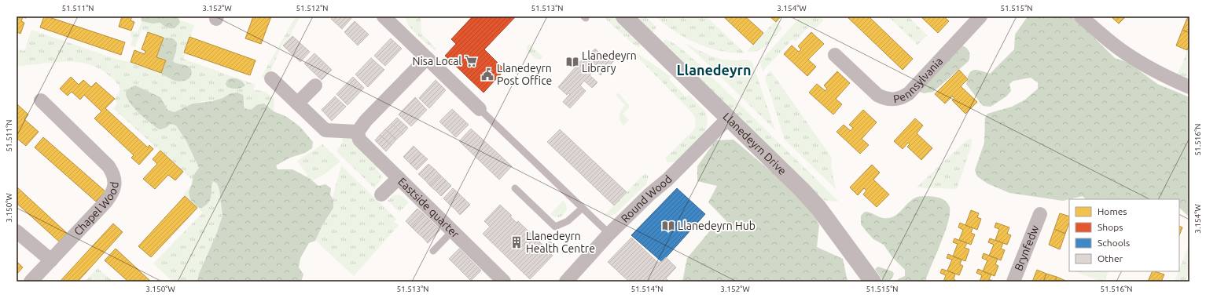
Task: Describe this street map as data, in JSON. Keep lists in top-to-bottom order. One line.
{"streets":{"street":["Pennsylvania","Llanedeyrn Drive","Round Wood","Chapel Wood","Eastside quarter","Brynfedw"]},"crossings":[["Llanedeyrn Drive","Round Wood"]],"districts":["Llanedeyrn"],"places":{"supermarket":["Nisa Local"],"library":["Llanedeyrn Library","Llanedeyrn Hub"],"public building":["Llanedeyrn Post Office"],"building":["Llanedeyrn Health Centre"]},"legend":["Homes","Shops","Schools","Other"],"coordinates":["51.511°N","3.152°W","51.512°N","51.513°N","3.154°W","51.515°N","51.516°N","3.150°W","51.514°N"]}
